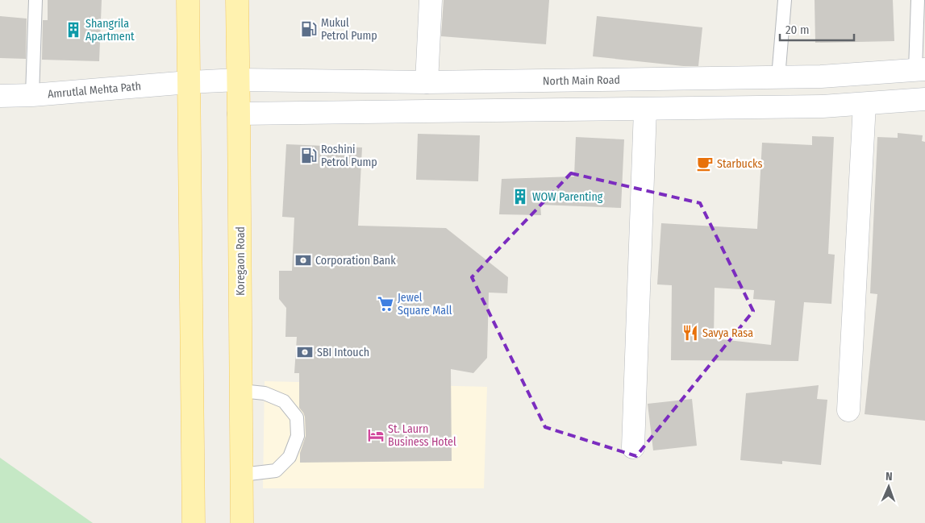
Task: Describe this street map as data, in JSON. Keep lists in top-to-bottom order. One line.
{"streets":{"main road":["North Main Road","Amrutlal Mehta Path","Koregaon Road"]},"crossings":[["North Main Road","Amrutlal Mehta Path"],["North Main Road","Koregaon Road"],["Amrutlal Mehta Path","Koregaon Road"]],"places":{"fuel station":["Mukul Petrol Pump","Roshini Petrol Pump"],"building":["Shangrila Apartment","WOW Parenting"],"cafe":["Starbucks"],"bank":["Corporation Bank","SBI Intouch"],"supermarket":["Jewel Square Mall"],"restaurant":["Savya Rasa"],"hotel":["St. Laurn Business Hotel"]},"scale_bar":"20 m","north":"top"}
